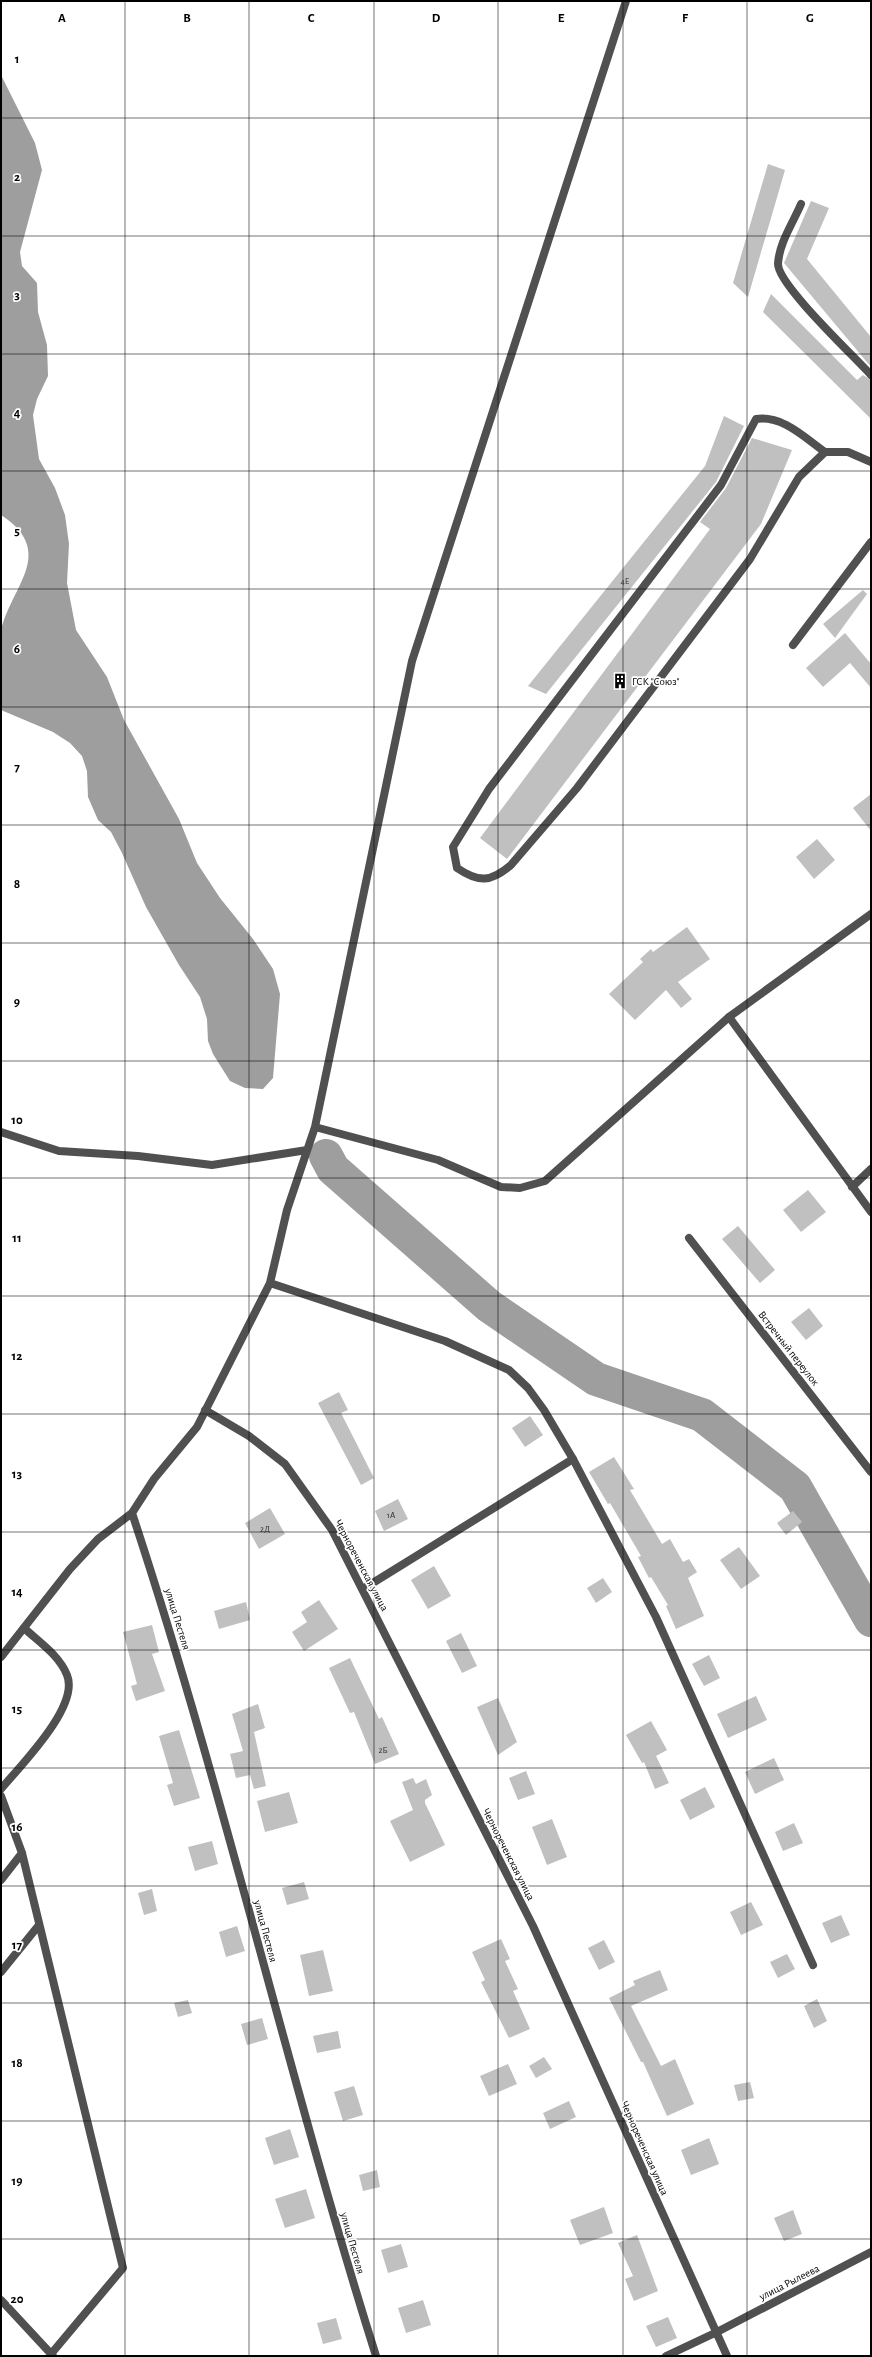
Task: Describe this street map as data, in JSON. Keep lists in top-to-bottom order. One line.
{"streets":{"street":["Встречный переулок","Чернореченская улица","улица Пестеля","улица Рылеева"]},"crossings":[["Чернореченская улица","улица Рылеева"]],"places":{"building":["ГСК \"Союз\""]},"house_numbers":["4Е","1А","2Д","2Б"],"grid":{"columns":["A","B","C","D","E","F","G"],"rows":["1","2","3","4","5","6","7","8","9","10","11","12","13","14","15","16","17","18","19","20"]}}
